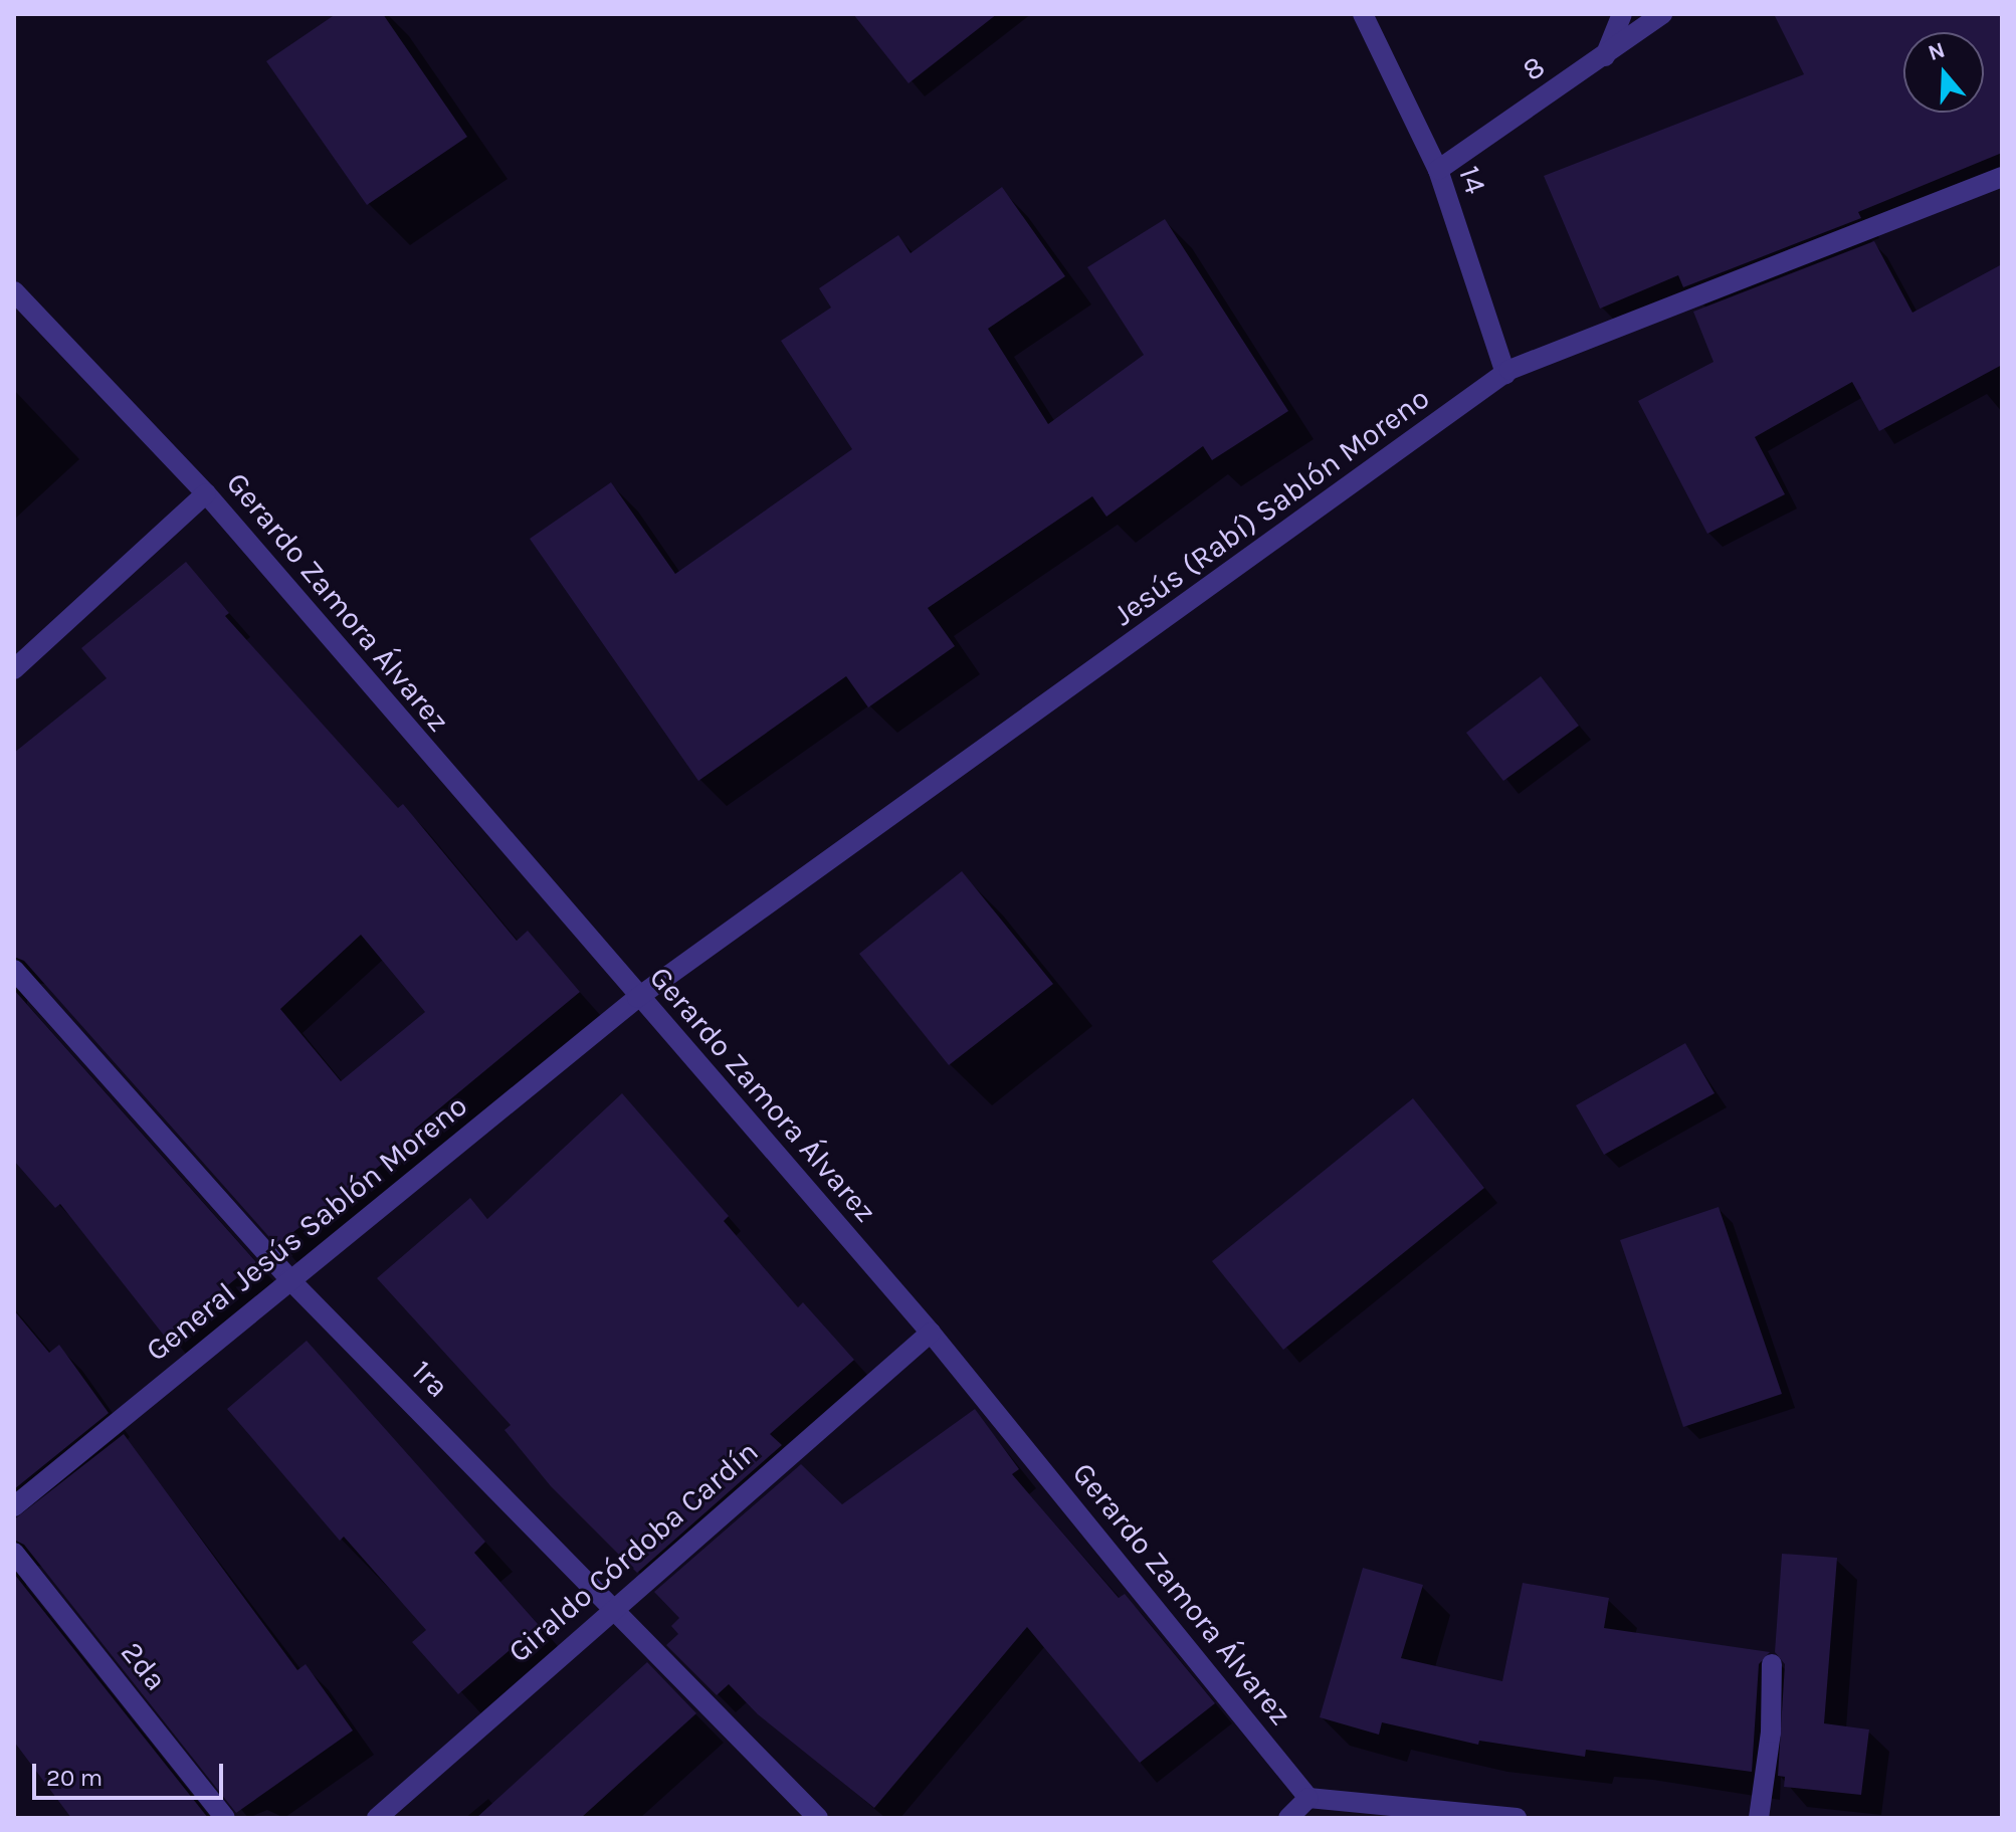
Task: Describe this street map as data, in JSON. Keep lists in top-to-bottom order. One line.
{"streets":{"street":["8","14","Jesús (Rabí) Sablón Moreno","Gerardo Zamora Álvarez","General Jesús Sablón Moreno","1ra","Giraldo Córdoba Cardín","2da"]},"crossings":[["8","14"],["14","Jesús (Rabí) Sablón Moreno"],["Jesús (Rabí) Sablón Moreno","Gerardo Zamora Álvarez"],["Jesús (Rabí) Sablón Moreno","General Jesús Sablón Moreno"],["Gerardo Zamora Álvarez","General Jesús Sablón Moreno"],["Gerardo Zamora Álvarez","Giraldo Córdoba Cardín"],["General Jesús Sablón Moreno","1ra"],["1ra","Giraldo Córdoba Cardín"]],"scale_bar":"20 m","north":"top"}
